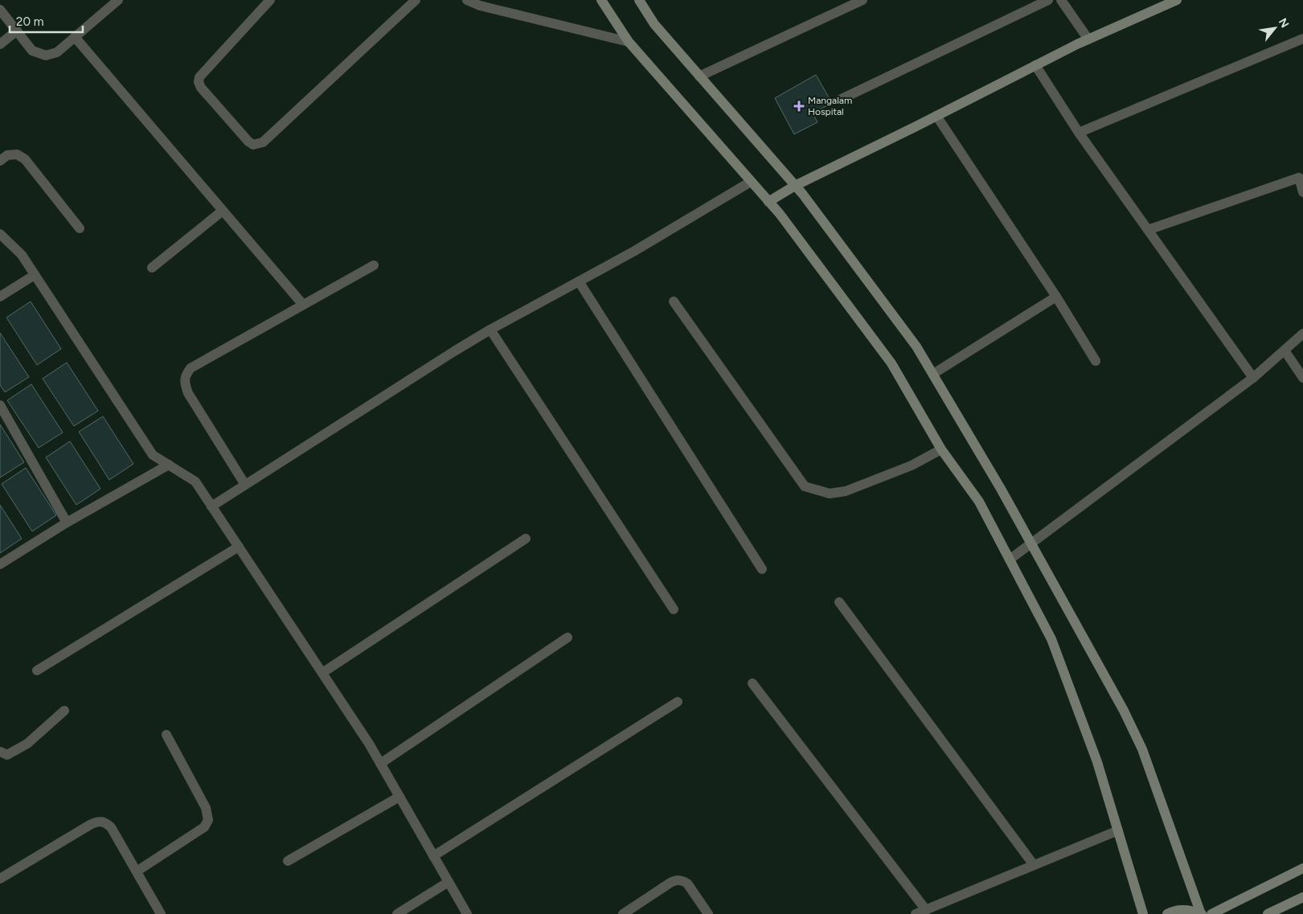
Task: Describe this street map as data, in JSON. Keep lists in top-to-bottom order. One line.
{"places":{"health":["Mangalam Hospital"]},"scale_bar":"20 m","north":"top right"}
